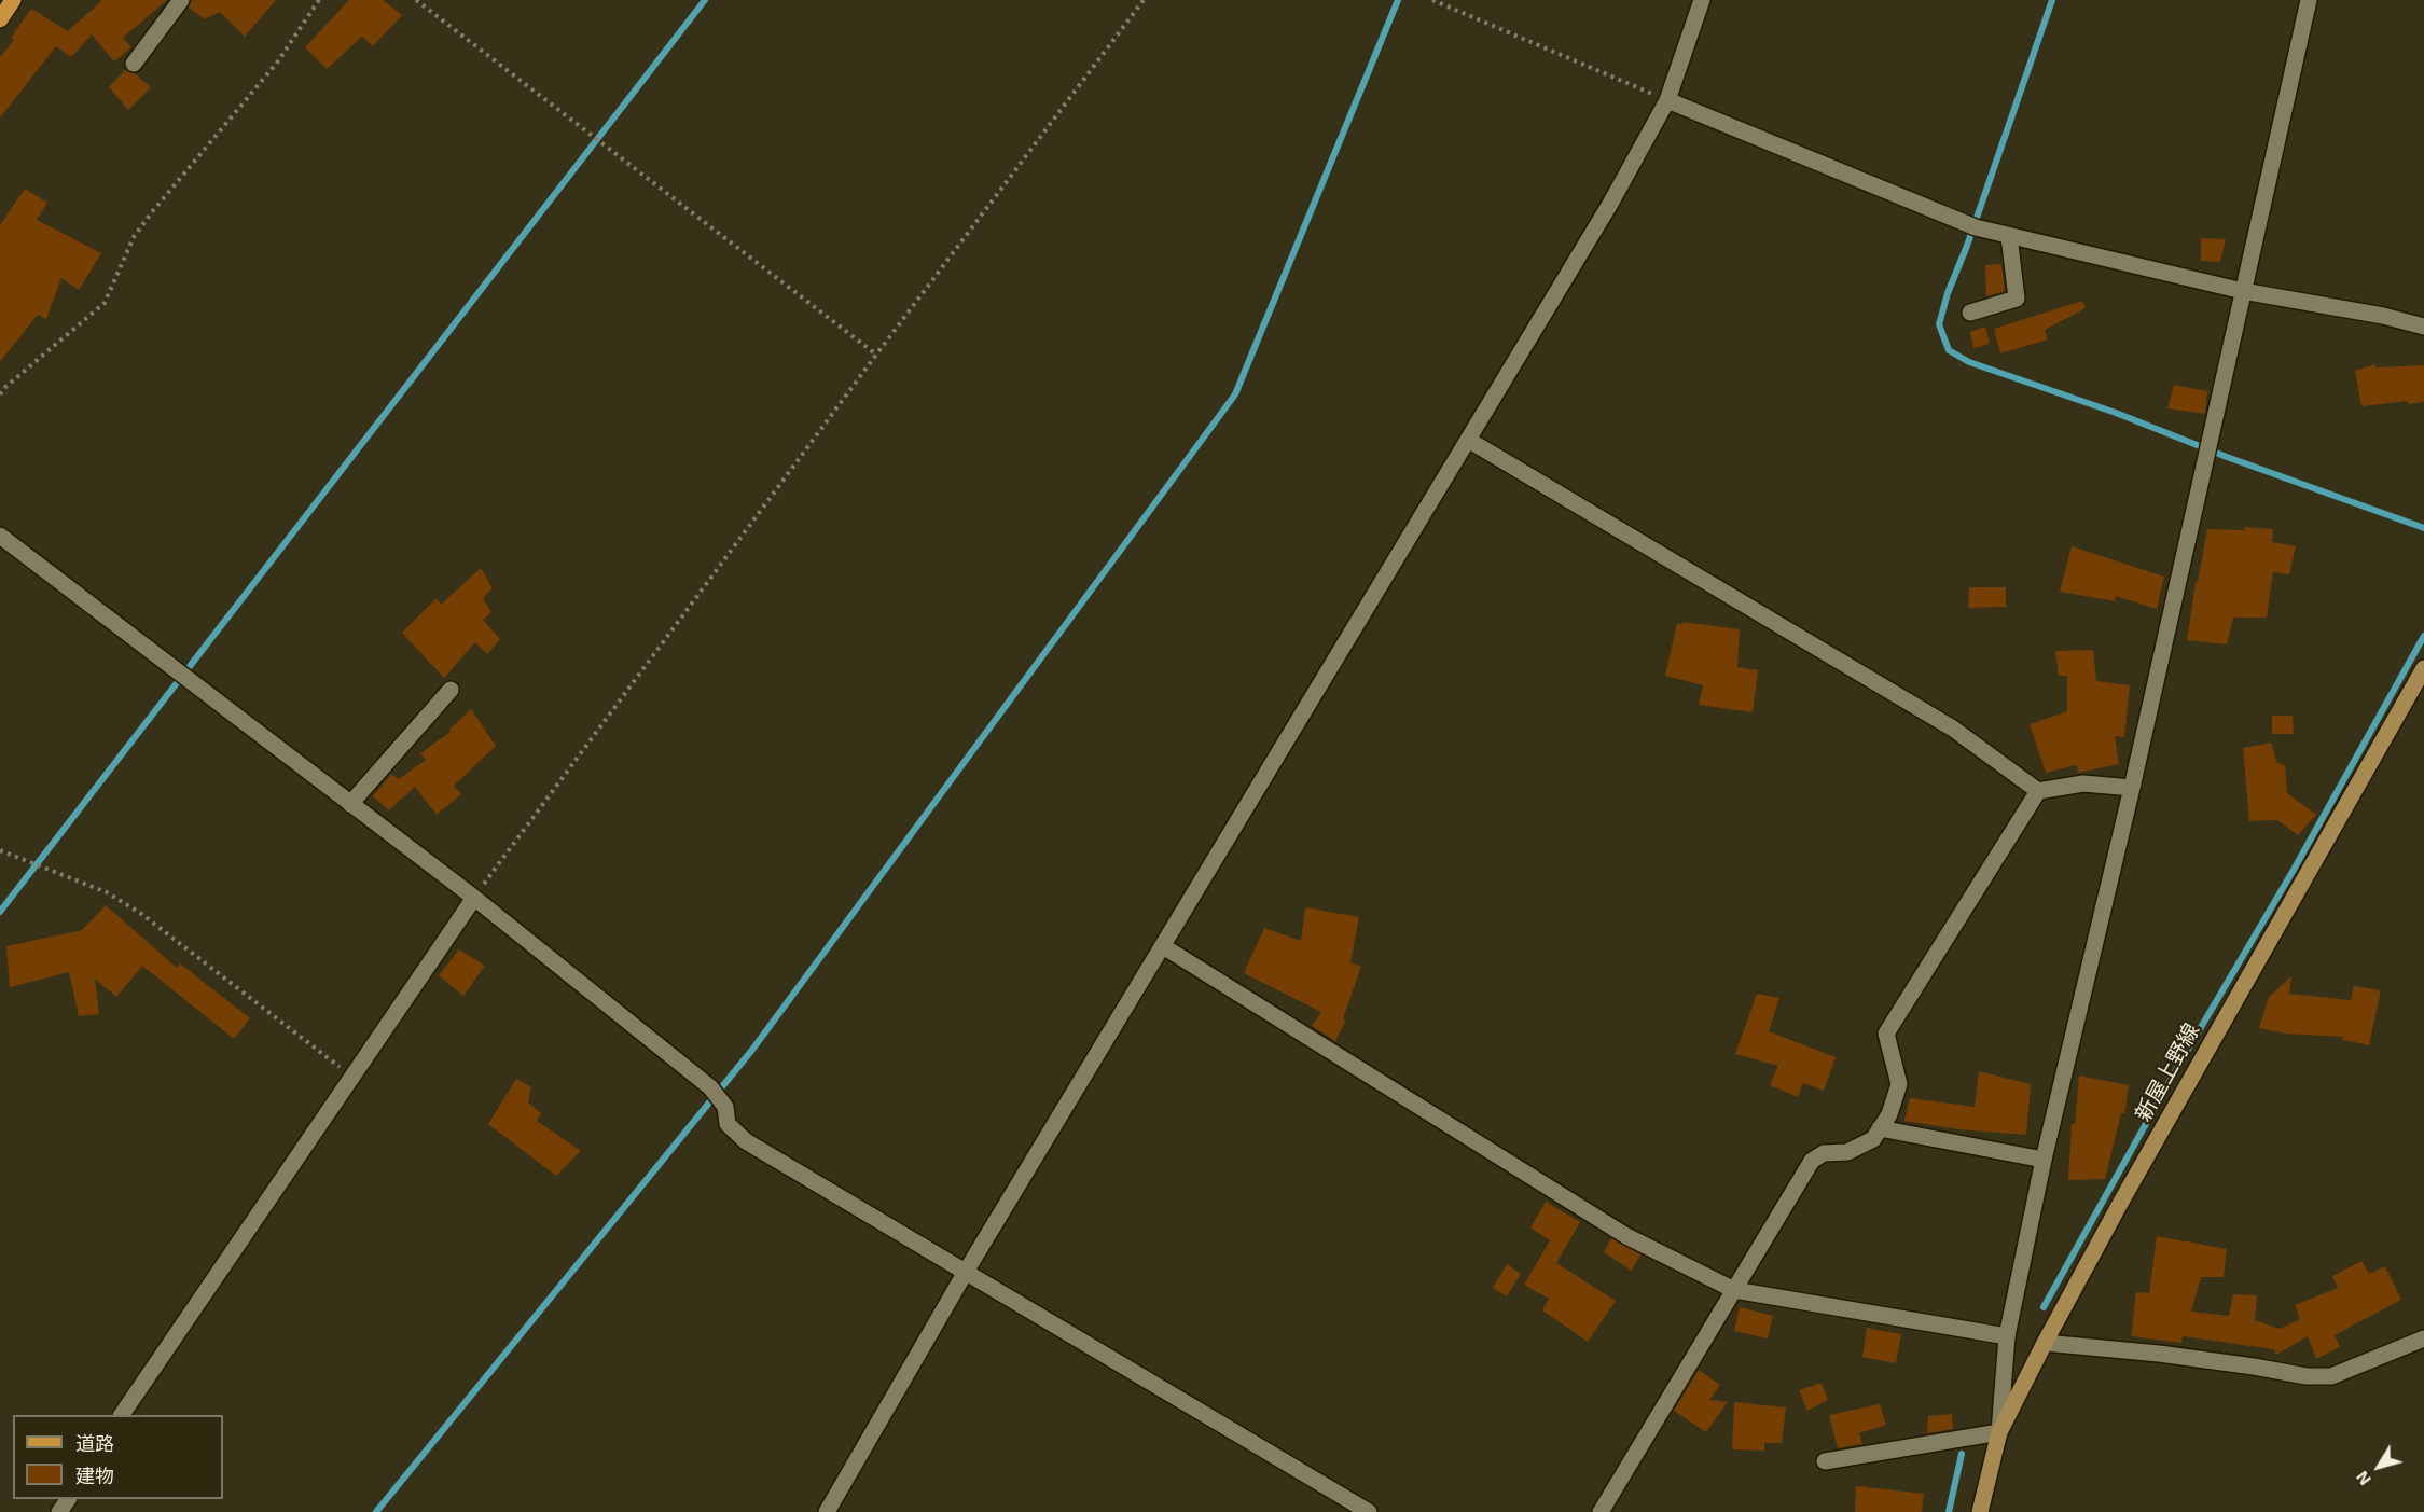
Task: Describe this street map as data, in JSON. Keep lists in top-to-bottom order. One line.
{"streets":{"main road":["新屋上野線"]},"legend":["道路","建物"],"north":"bottom left"}
